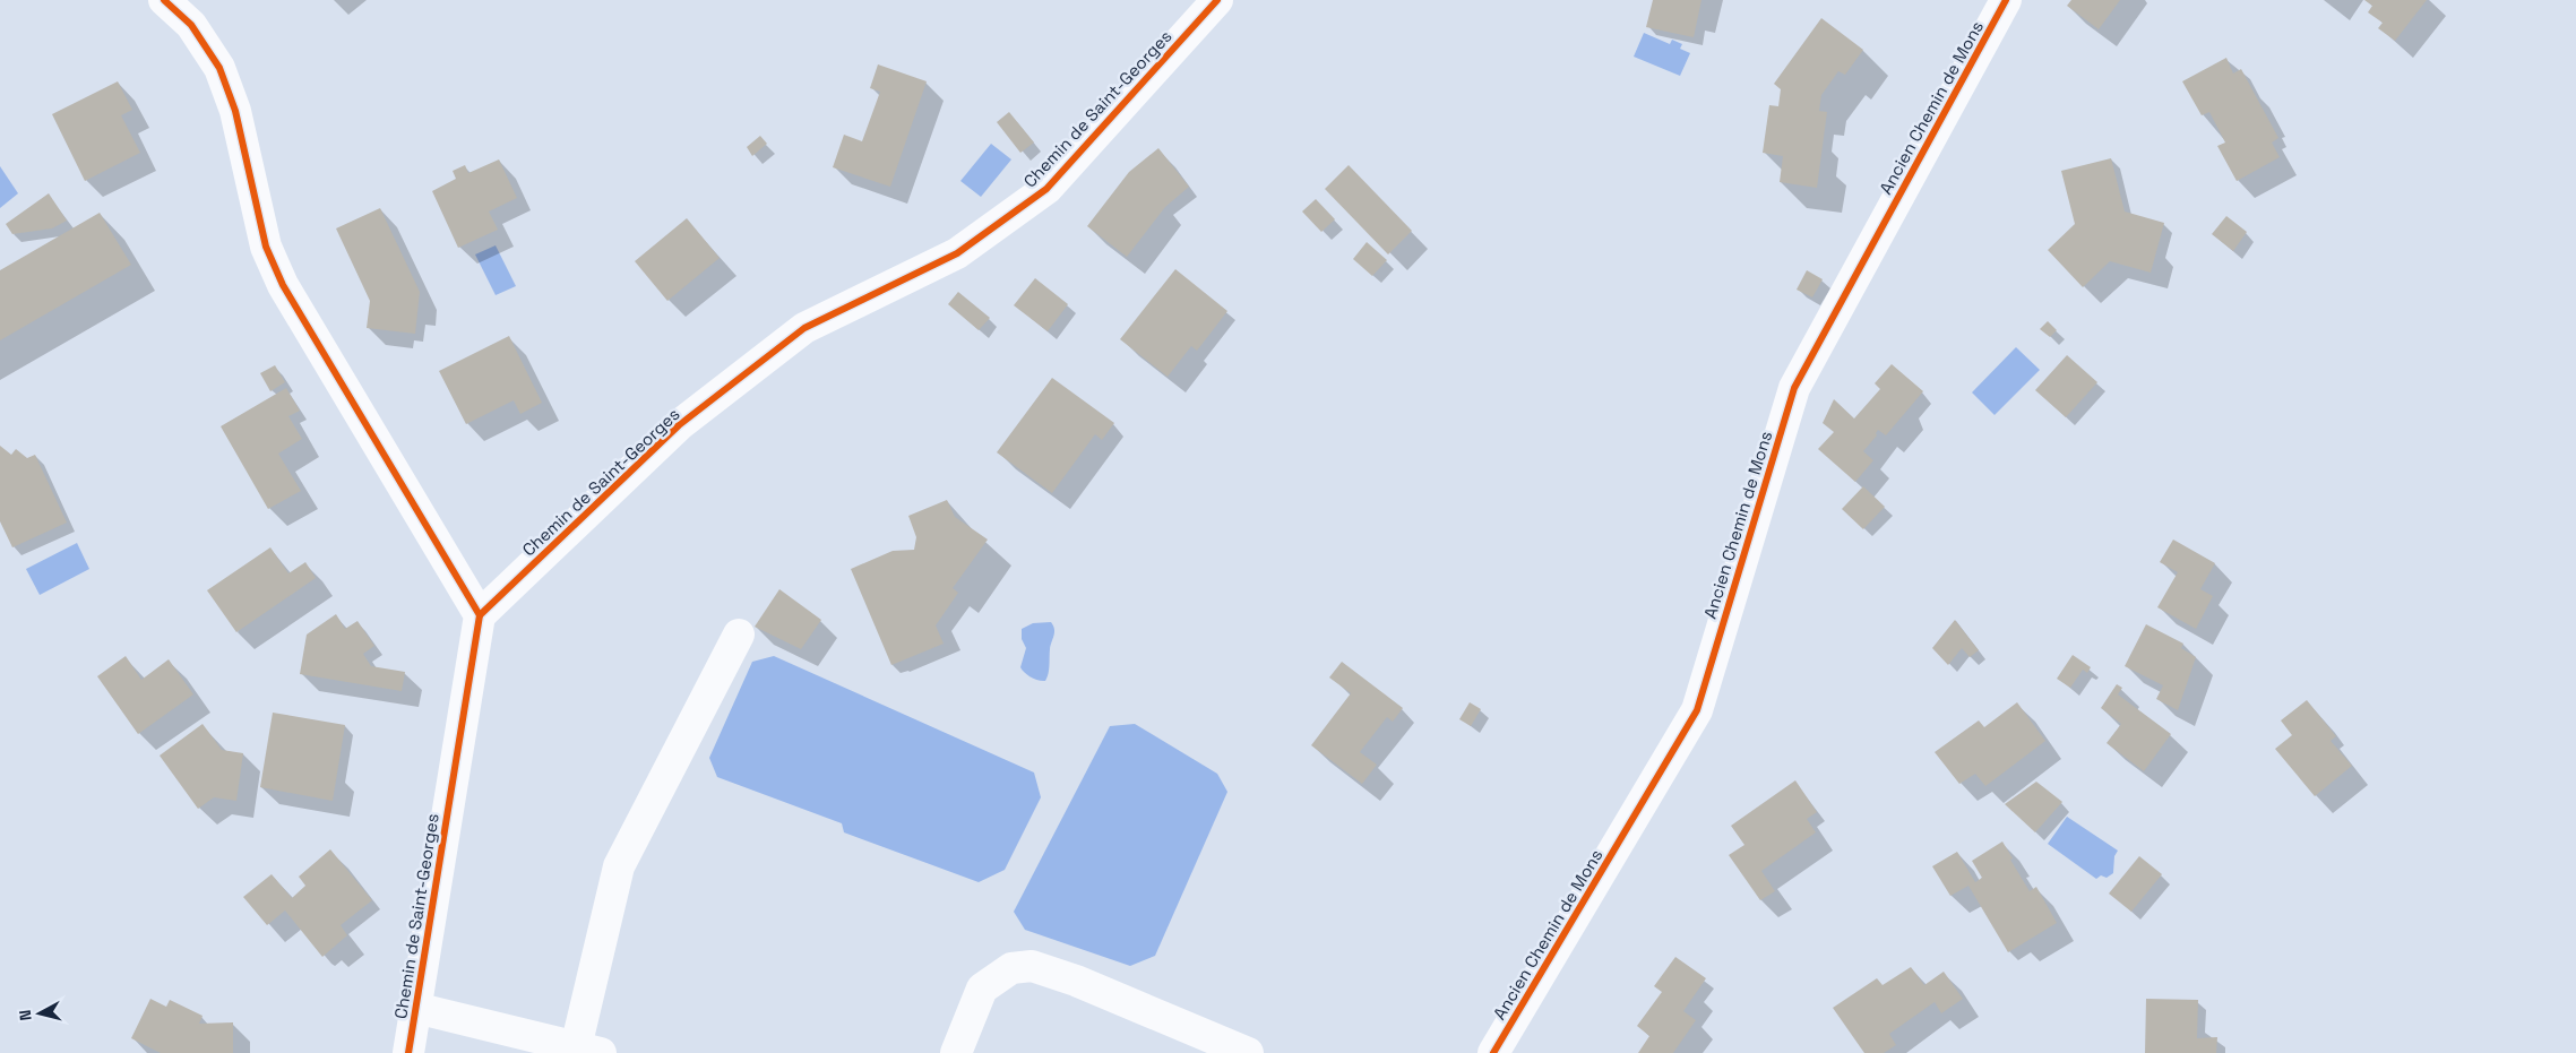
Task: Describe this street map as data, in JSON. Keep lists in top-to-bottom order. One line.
{"streets":{"street":["Ancien Chemin de Mons","Chemin de Saint-Georges"]},"north":"left"}
